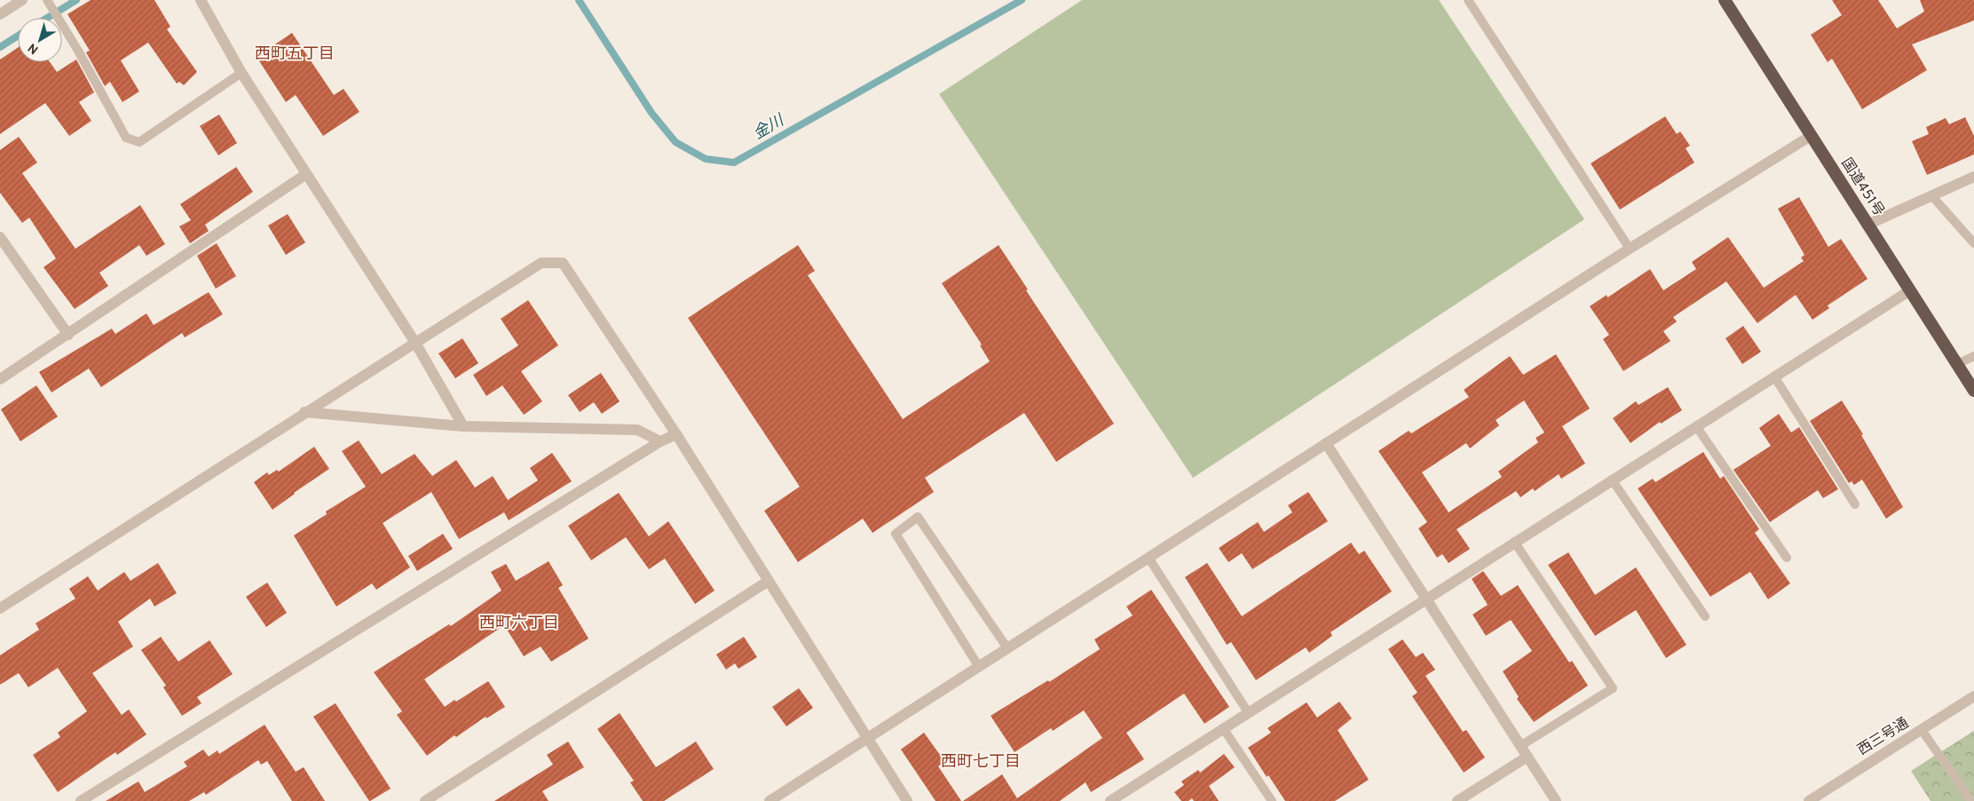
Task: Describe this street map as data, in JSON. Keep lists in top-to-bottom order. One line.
{"streets":{"highway":["国道451号"],"street":["西三号通"]},"districts":["西町五丁目","西町六丁目","西町七丁目"],"water":["金川"],"north":"bottom left"}
